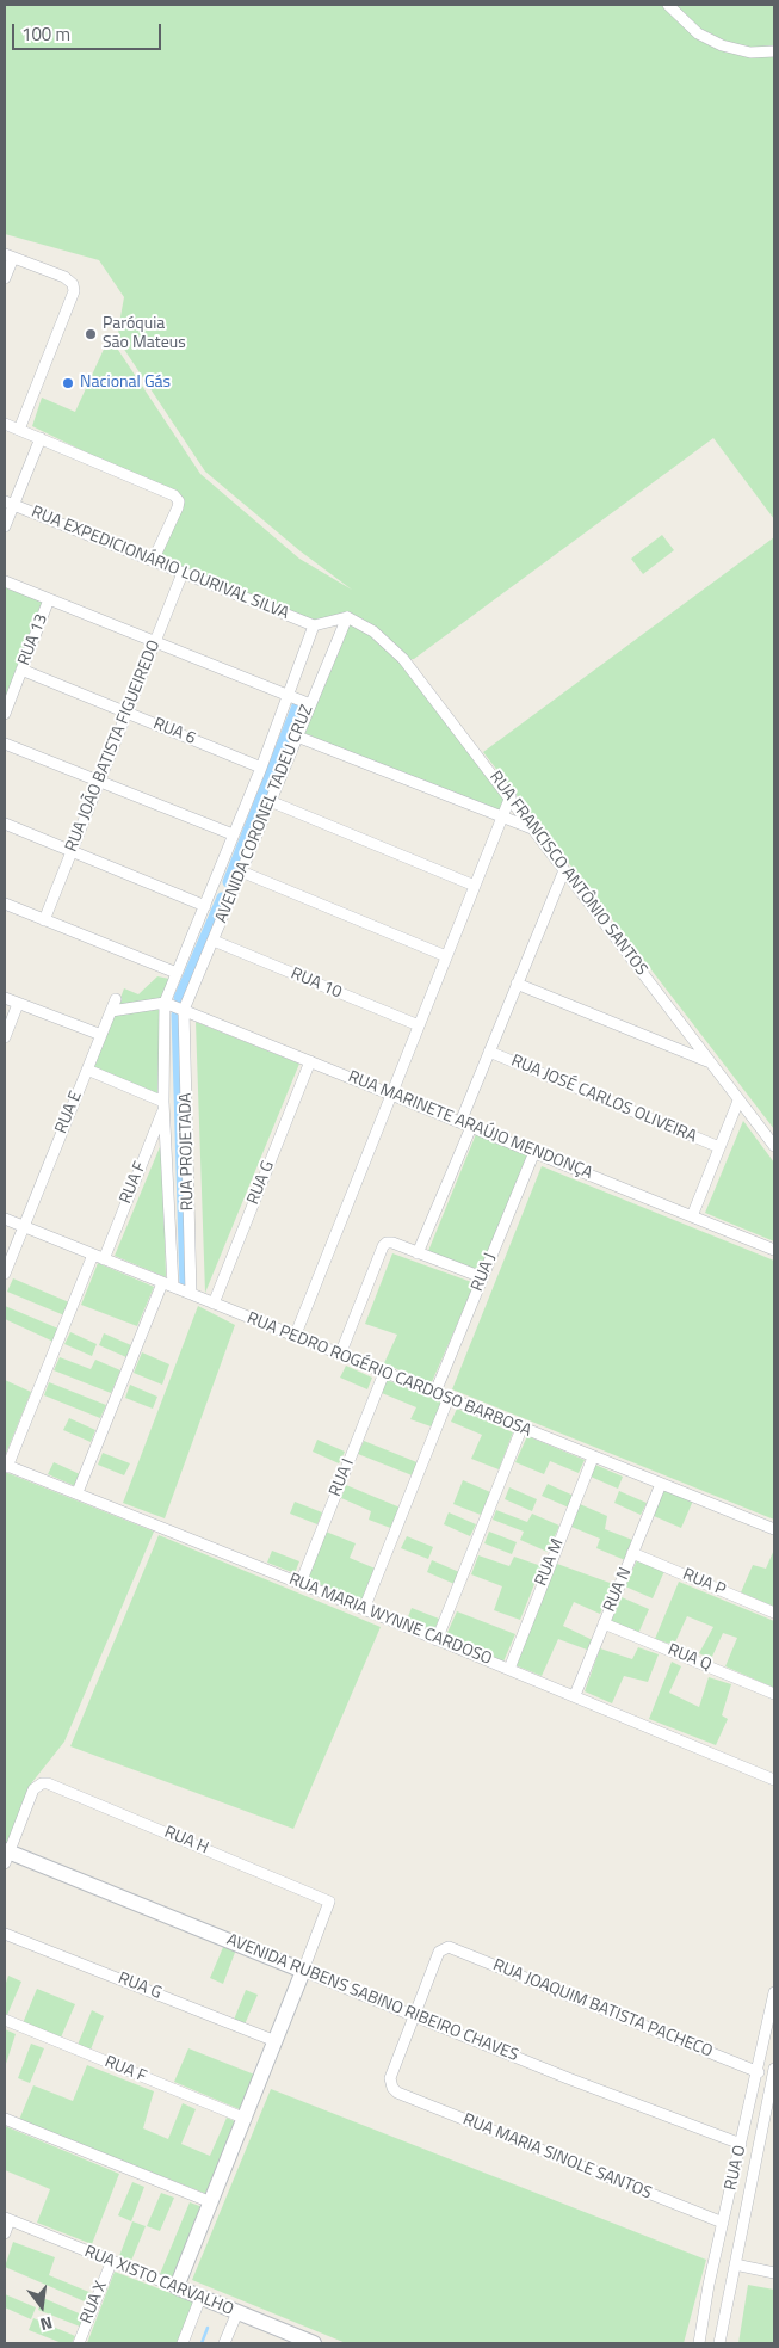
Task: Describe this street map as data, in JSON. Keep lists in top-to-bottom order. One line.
{"streets":{"street":["RUA EXPEDICIONÁRIO LOURIVAL SILVA","RUA 13","RUA 6","RUA JOÃO BATISTA FIGUEIREDO","AVENIDA CORONEL TADEU CRUZ","RUA FRANCISCO ANTÔNIO SANTOS","RUA 10","RUA JOSÉ CARLOS OLIVEIRA","RUA E","RUA MARINETE ARAÚJO MENDONÇA","RUA PROJETADA","RUA F","RUA G","RUA J","RUA PEDRO ROGÉRIO CARDOSO BARBOSA","RUA I","RUA M","RUA P","RUA N","RUA MARIA WYNNE CARDOSO","RUA Q","RUA H","AVENIDA RUBENS SABINO RIBEIRO CHAVES","RUA JOAQUIM BATISTA PACHECO","RUA MARIA SINOLE SANTOS","RUA O","RUA XISTO CARVALHO","RUA X"]},"crossings":[["RUA EXPEDICIONÁRIO LOURIVAL SILVA","RUA JOÃO BATISTA FIGUEIREDO"],["RUA EXPEDICIONÁRIO LOURIVAL SILVA","AVENIDA CORONEL TADEU CRUZ"],["RUA 13","RUA 6"],["RUA 6","RUA JOÃO BATISTA FIGUEIREDO"],["RUA 6","AVENIDA CORONEL TADEU CRUZ"],["AVENIDA CORONEL TADEU CRUZ","RUA FRANCISCO ANTÔNIO SANTOS"],["AVENIDA CORONEL TADEU CRUZ","RUA 10"],["AVENIDA CORONEL TADEU CRUZ","RUA MARINETE ARAÚJO MENDONÇA"],["AVENIDA CORONEL TADEU CRUZ","RUA PROJETADA"],["RUA E","RUA PEDRO ROGÉRIO CARDOSO BARBOSA"],["RUA MARINETE ARAÚJO MENDONÇA","RUA PROJETADA"],["RUA MARINETE ARAÚJO MENDONÇA","RUA G"],["RUA MARINETE ARAÚJO MENDONÇA","RUA J"],["RUA PROJETADA","RUA F"],["RUA PROJETADA","RUA PEDRO ROGÉRIO CARDOSO BARBOSA"],["RUA F","RUA PEDRO ROGÉRIO CARDOSO BARBOSA"],["RUA G","RUA PEDRO ROGÉRIO CARDOSO BARBOSA"],["RUA J","RUA PEDRO ROGÉRIO CARDOSO BARBOSA"],["RUA PEDRO ROGÉRIO CARDOSO BARBOSA","RUA I"],["RUA PEDRO ROGÉRIO CARDOSO BARBOSA","RUA M"],["RUA PEDRO ROGÉRIO CARDOSO BARBOSA","RUA N"],["RUA I","RUA MARIA WYNNE CARDOSO"],["RUA M","RUA MARIA WYNNE CARDOSO"],["RUA P","RUA N"],["RUA N","RUA MARIA WYNNE CARDOSO"],["RUA N","RUA Q"],["RUA H","AVENIDA RUBENS SABINO RIBEIRO CHAVES"],["AVENIDA RUBENS SABINO RIBEIRO CHAVES","RUA JOAQUIM BATISTA PACHECO"],["AVENIDA RUBENS SABINO RIBEIRO CHAVES","RUA MARIA SINOLE SANTOS"],["AVENIDA RUBENS SABINO RIBEIRO CHAVES","RUA O"],["RUA JOAQUIM BATISTA PACHECO","RUA MARIA SINOLE SANTOS"],["RUA JOAQUIM BATISTA PACHECO","RUA O"],["RUA MARIA SINOLE SANTOS","RUA O"],["RUA XISTO CARVALHO","RUA X"]],"places":["Paróquia São Mateus","Nacional Gás"],"scale_bar":"100 m","north":"bottom"}
